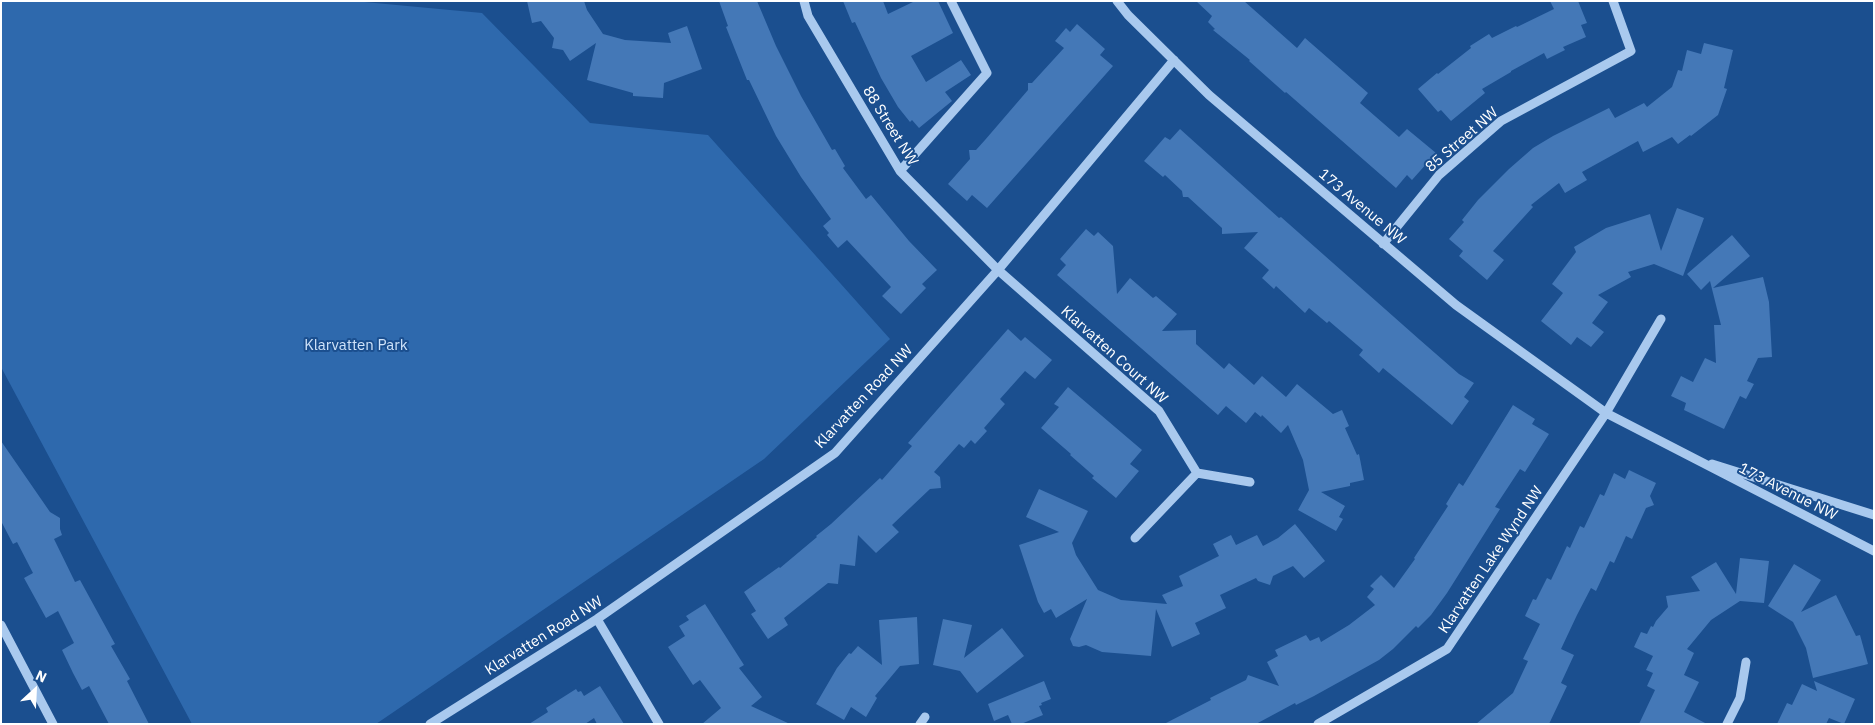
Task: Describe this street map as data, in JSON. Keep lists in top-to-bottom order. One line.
{"streets":{"street":["88 Street NW","85 Street NW","173 Avenue NW","Klarvatten Court NW","Klarvatten Road NW","Klarvatten Lake Wynd NW"]},"crossings":[["88 Street NW","Klarvatten Court NW"],["88 Street NW","Klarvatten Road NW"],["85 Street NW","173 Avenue NW"],["173 Avenue NW","Klarvatten Road NW"],["173 Avenue NW","Klarvatten Lake Wynd NW"],["Klarvatten Court NW","Klarvatten Road NW"]],"parks":["Klarvatten Park"],"north":"top right"}
